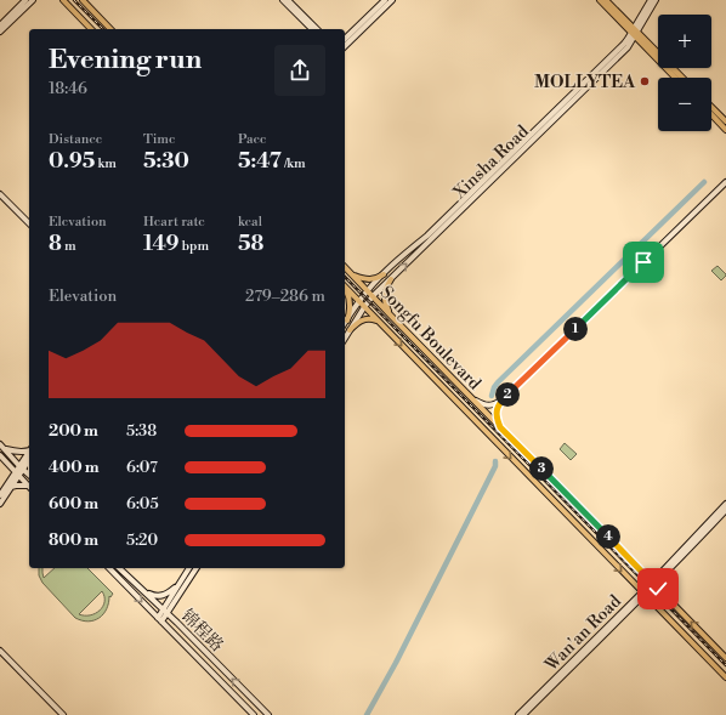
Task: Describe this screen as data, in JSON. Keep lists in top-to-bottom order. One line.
{"streets":{"main road":["Xinsha Road","Songfu Boulevard","锦程路","Wan'an Road"]},"crossings":[["Xinsha Road","Songfu Boulevard"],["Songfu Boulevard","Wan'an Road"]],"places":["MOLLYTEA"],"page":{"map_buttons":["+","−"],"heading":["Evening run","18:46"],"stats":[["Distance","0.95 km"],["Time","5:30"],["Pace","5:47 /km"],["Elevation","8 m"],["Heart rate","149 bpm"],["kcal","58"]],"chart":["Elevation","279–286 m"],"pins":["1","2","3","4"],"list":[{"name":"200 m","note":"5:38"},{"name":"400 m","note":"6:07"},{"name":"600 m","note":"6:05"},{"name":"800 m","note":"5:20"}]}}
